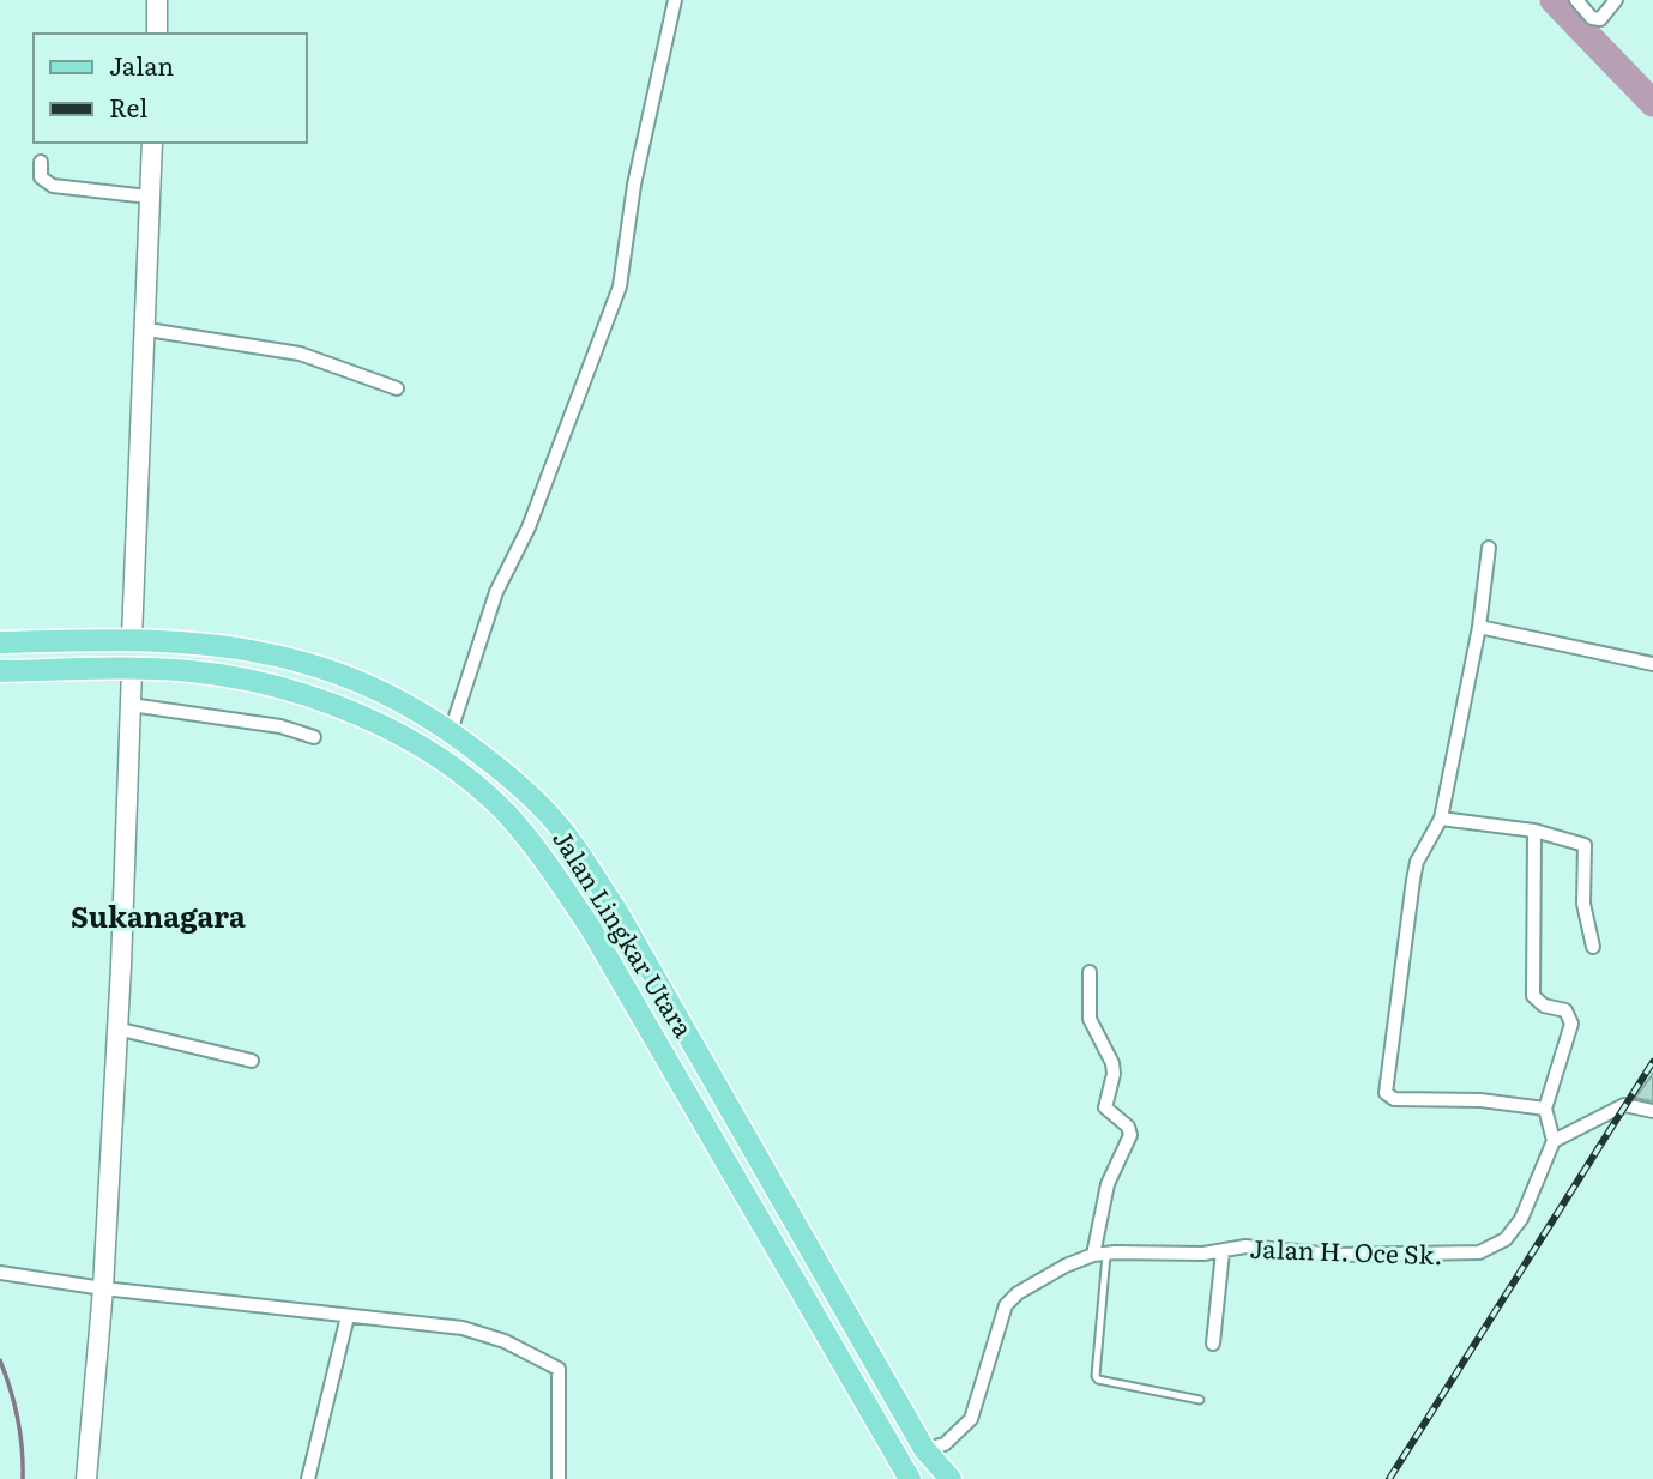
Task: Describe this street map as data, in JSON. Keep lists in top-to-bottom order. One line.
{"streets":{"main road":["Jalan Lingkar Utara"],"street":["Jalan H. Oce Sk."]},"crossings":[["Jalan Lingkar Utara","Jalan H. Oce Sk."]],"districts":["Sukanagara"],"legend":["Jalan","Rel"]}
